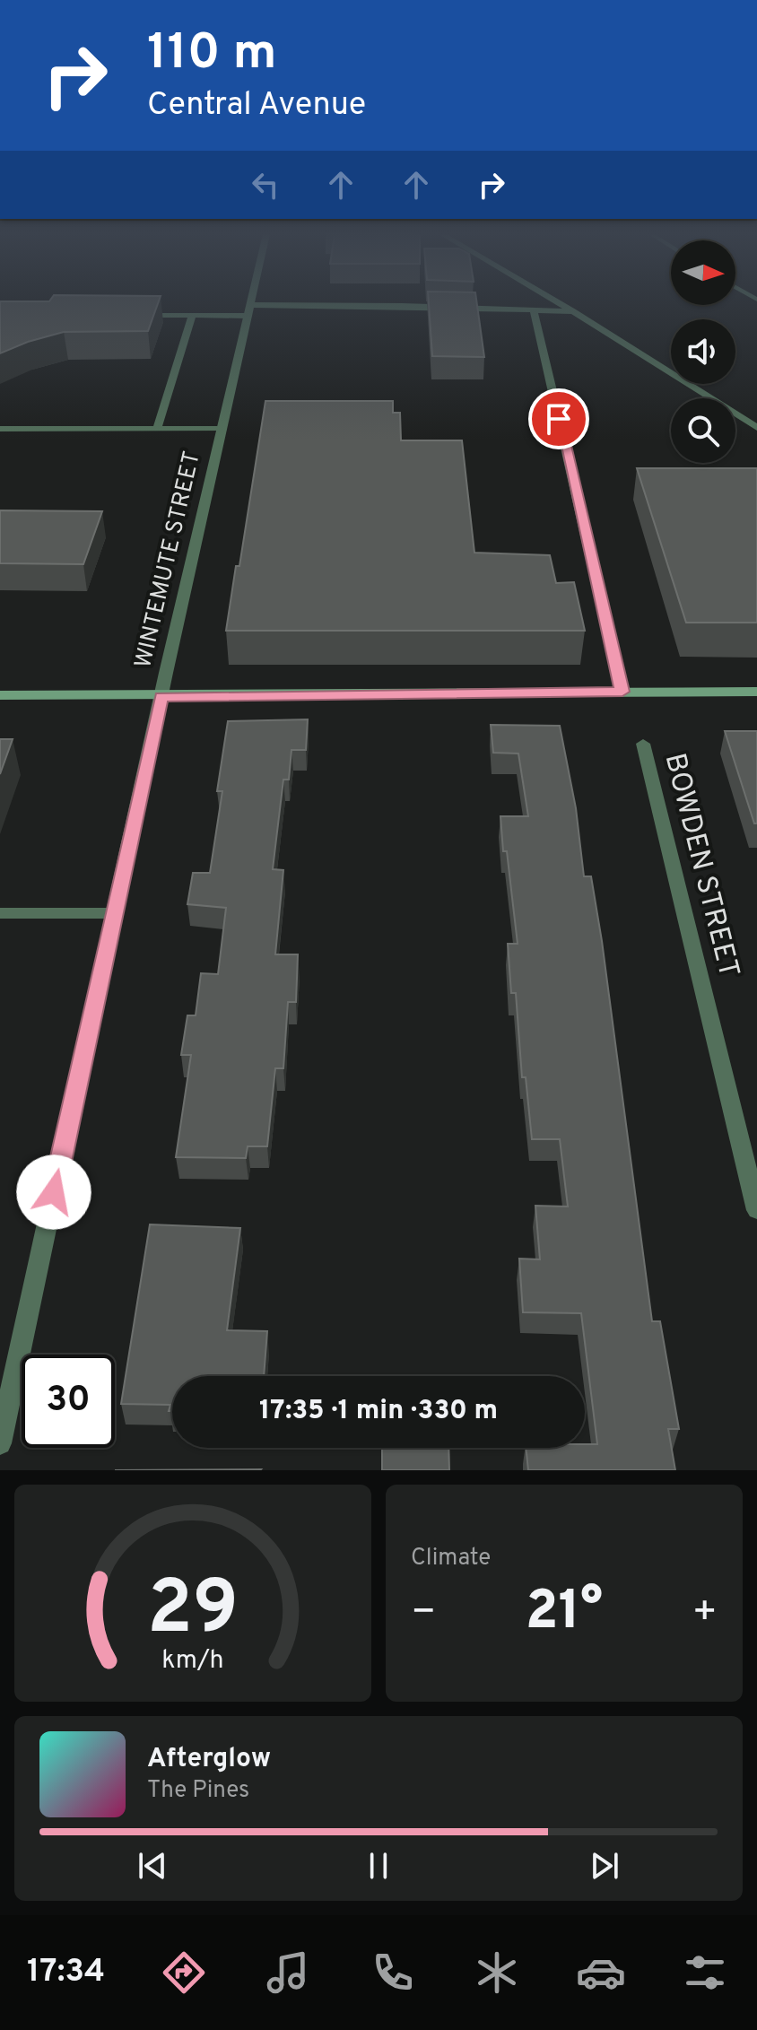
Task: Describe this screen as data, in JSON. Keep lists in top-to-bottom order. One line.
{"streets":{"street":["WINTEMUTE STREET","BOWDEN STREET"]},"north":"right","page":{"turn":["110 m","Central Avenue"],"limit":"30","trip":"17:35 · 1 min · 330 m","tile":"Climate","heat":["−","21°","+"],"song":["Afterglow","The Pines"],"tabs":"17:34","gauge":["29","km/h"]}}
